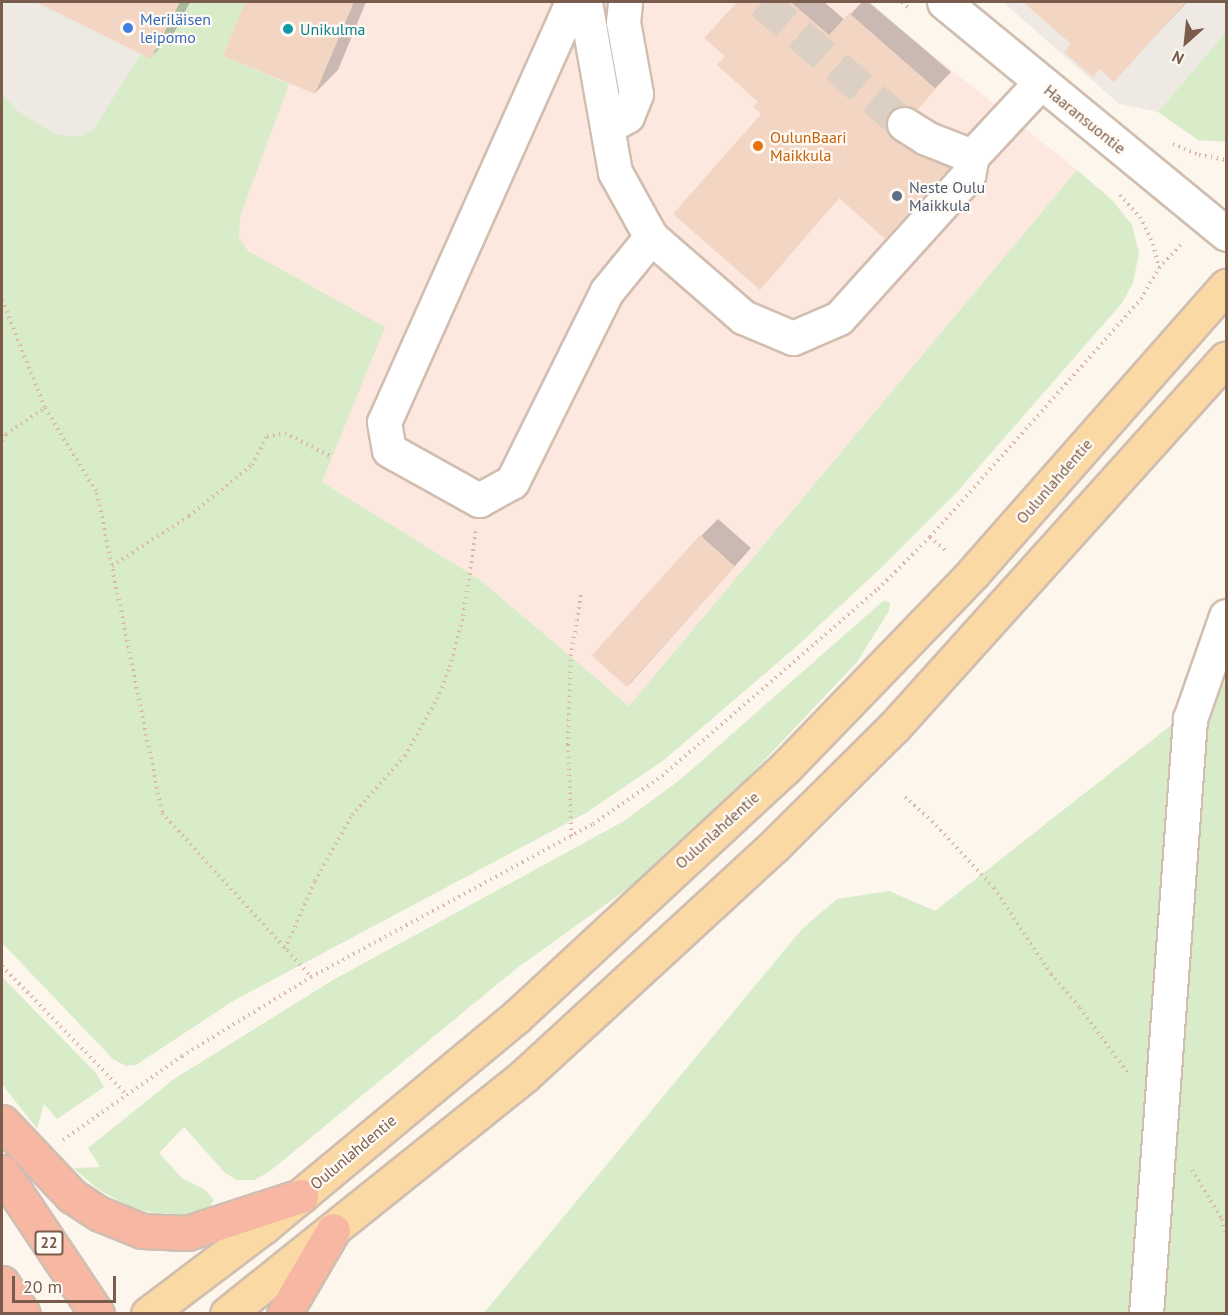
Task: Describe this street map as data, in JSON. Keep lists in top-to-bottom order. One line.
{"streets":{"highway":["22"],"main road":["Oulunlahdentie"],"street":["Haaransuontie"]},"places":["Meriläisen leipomo","Unikulma","OulunBaari Maikkula","Neste Oulu Maikkula"],"scale_bar":"20 m","north":"bottom left"}
